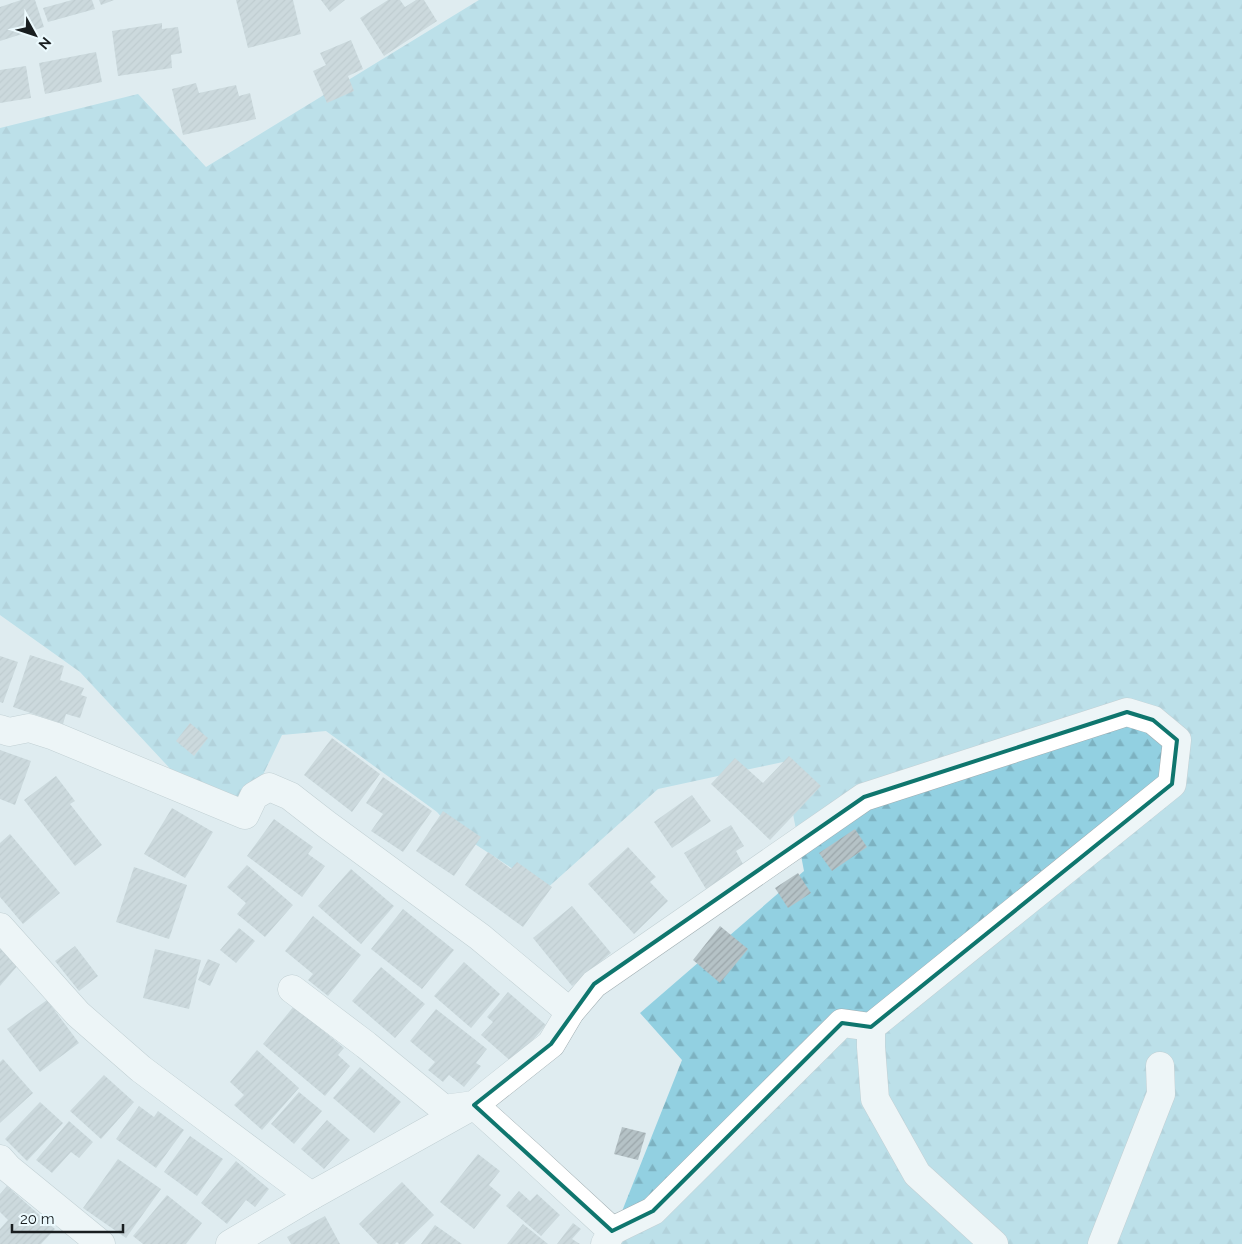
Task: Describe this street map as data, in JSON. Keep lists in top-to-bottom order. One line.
{"scale_bar":"20 m","north":"bottom right"}
